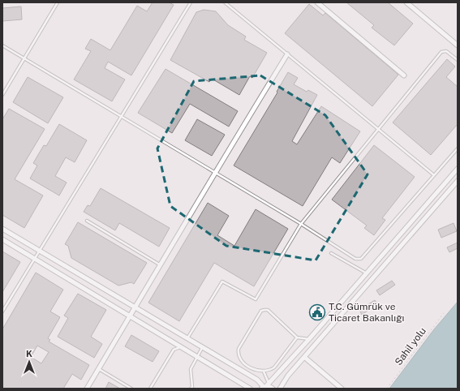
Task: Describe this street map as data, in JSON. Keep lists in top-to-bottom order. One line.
{"streets":{"path":["Sahil yolu"]},"places":{"public building":["T.C. Gümrük ve Ticaret Bakanlığı"]},"north":"top"}
